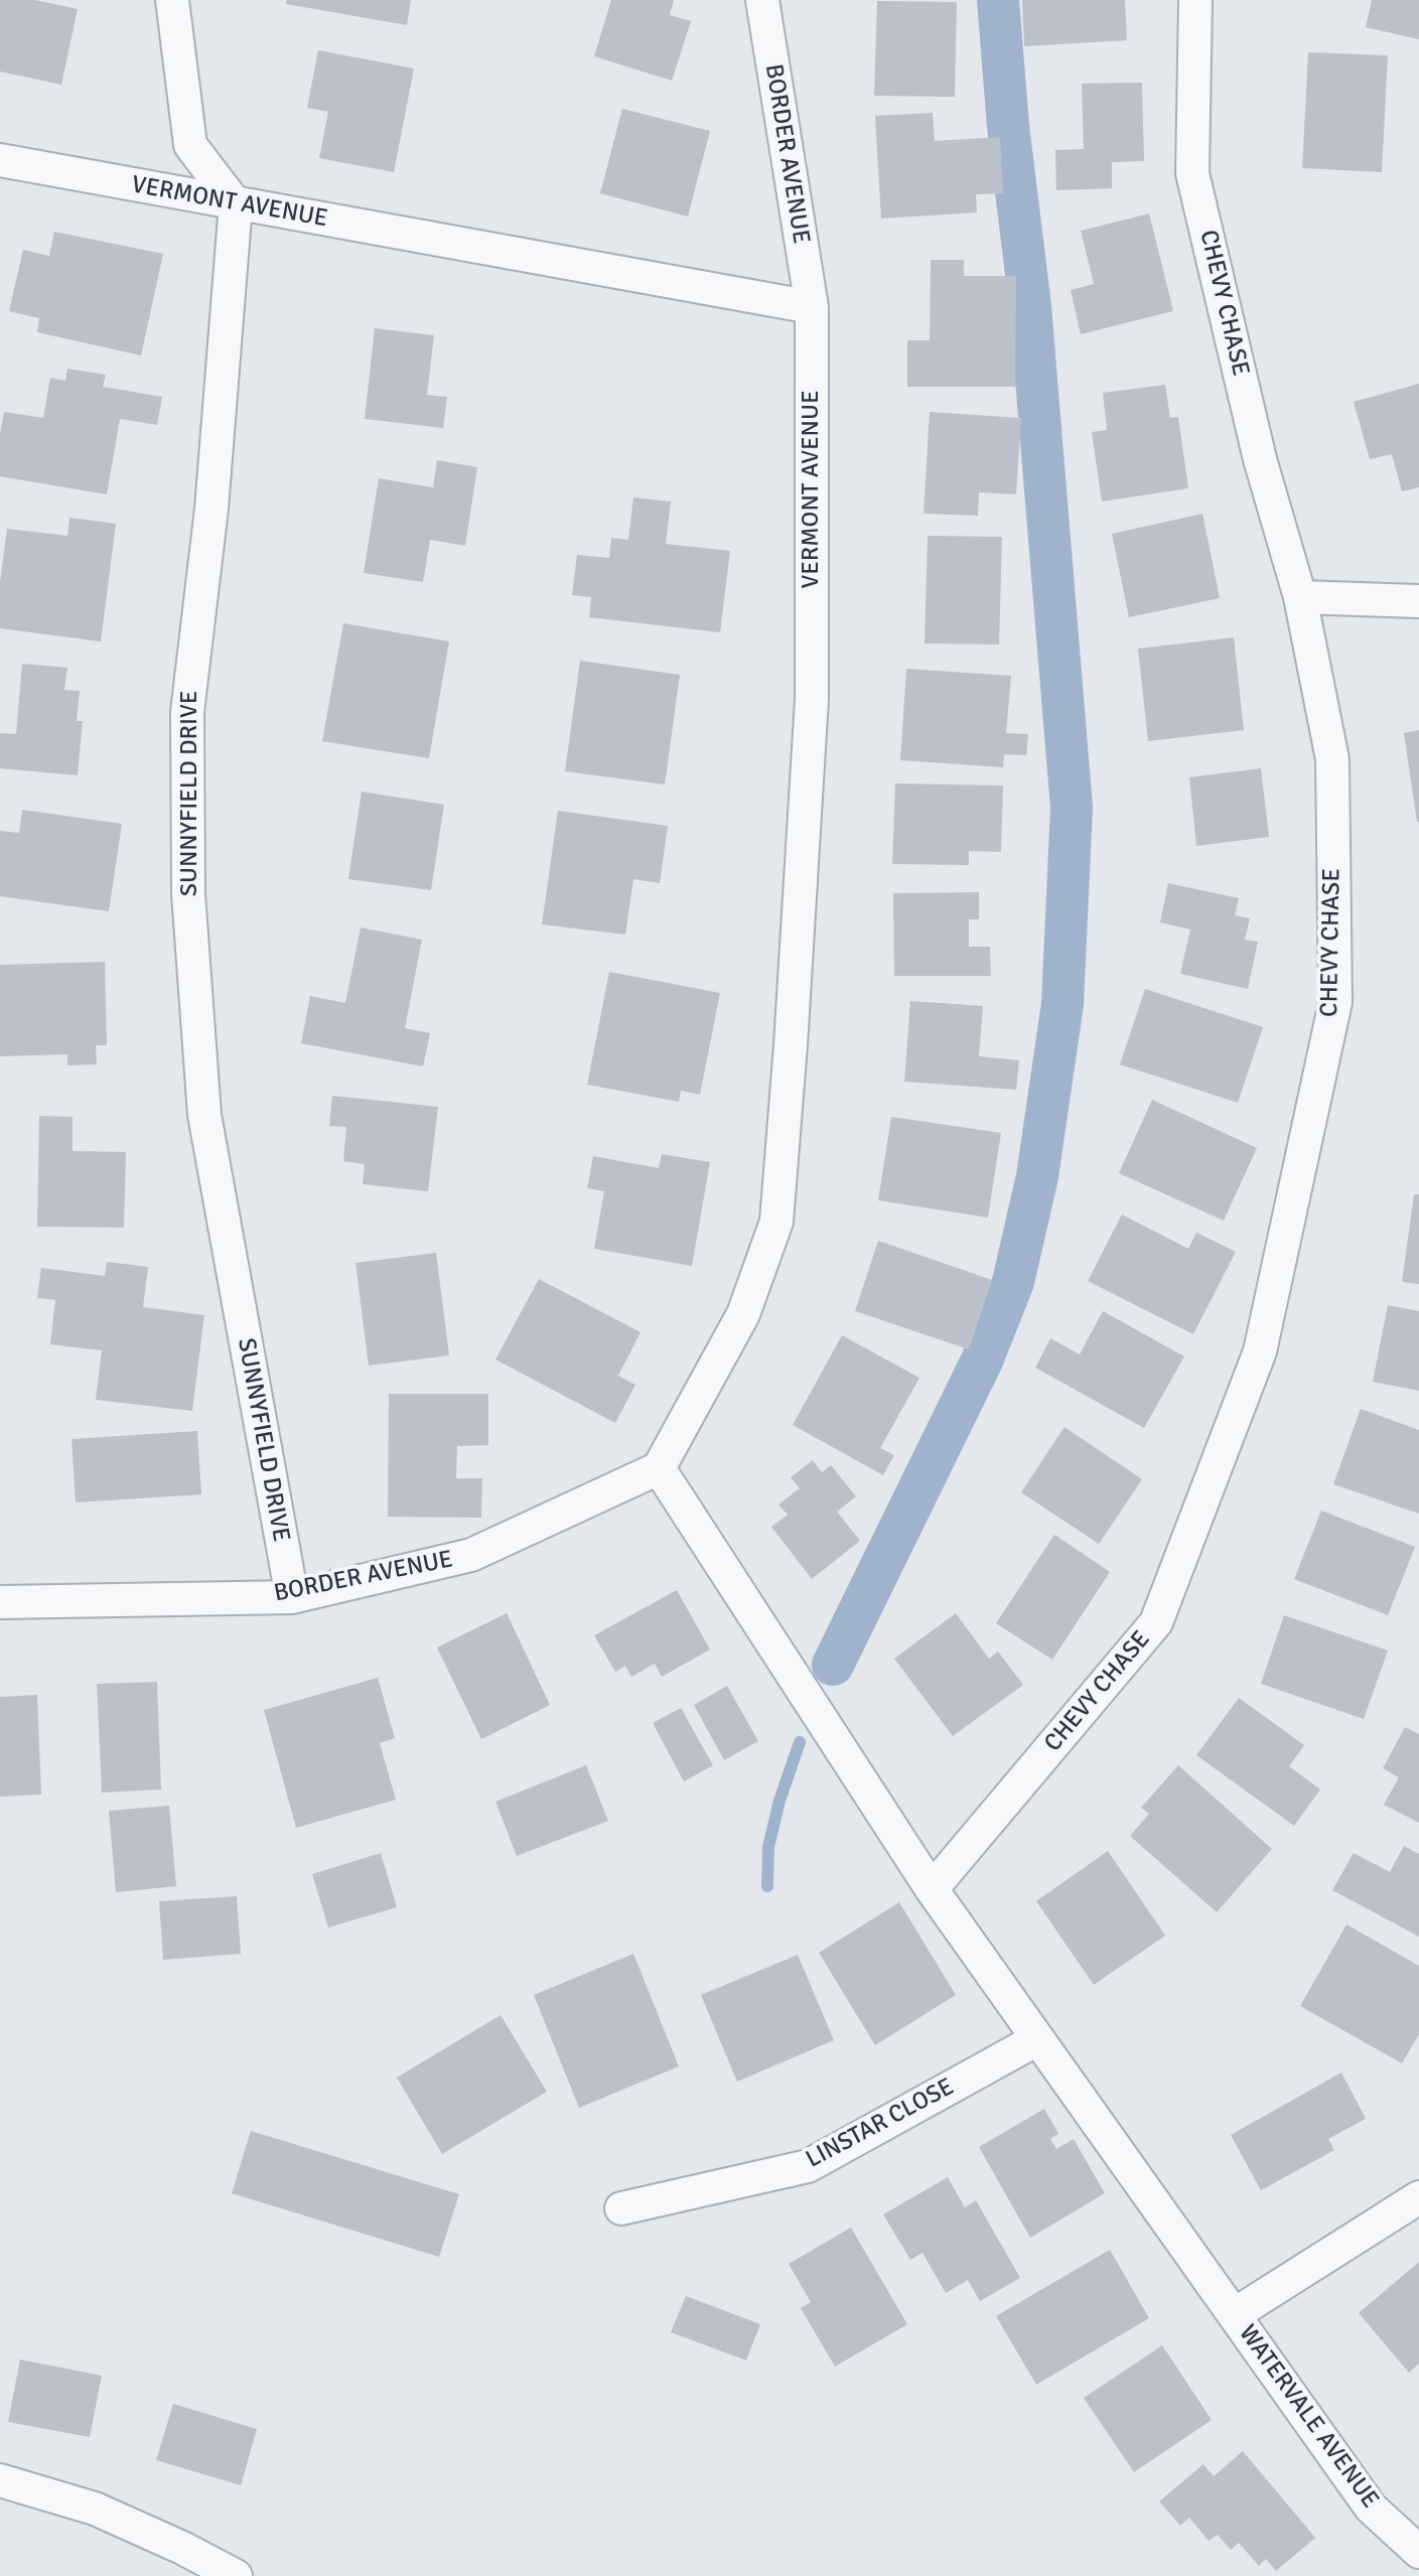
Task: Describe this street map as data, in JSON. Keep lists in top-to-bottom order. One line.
{"streets":{"street":["BORDER AVENUE","VERMONT AVENUE","CHEVY CHASE","SUNNYFIELD DRIVE","LINSTAR CLOSE","WATERVALE AVENUE"]},"crossings":[["BORDER AVENUE","VERMONT AVENUE"],["BORDER AVENUE","SUNNYFIELD DRIVE"],["BORDER AVENUE","WATERVALE AVENUE"],["VERMONT AVENUE","SUNNYFIELD DRIVE"],["VERMONT AVENUE","WATERVALE AVENUE"],["CHEVY CHASE","WATERVALE AVENUE"],["LINSTAR CLOSE","WATERVALE AVENUE"]]}
